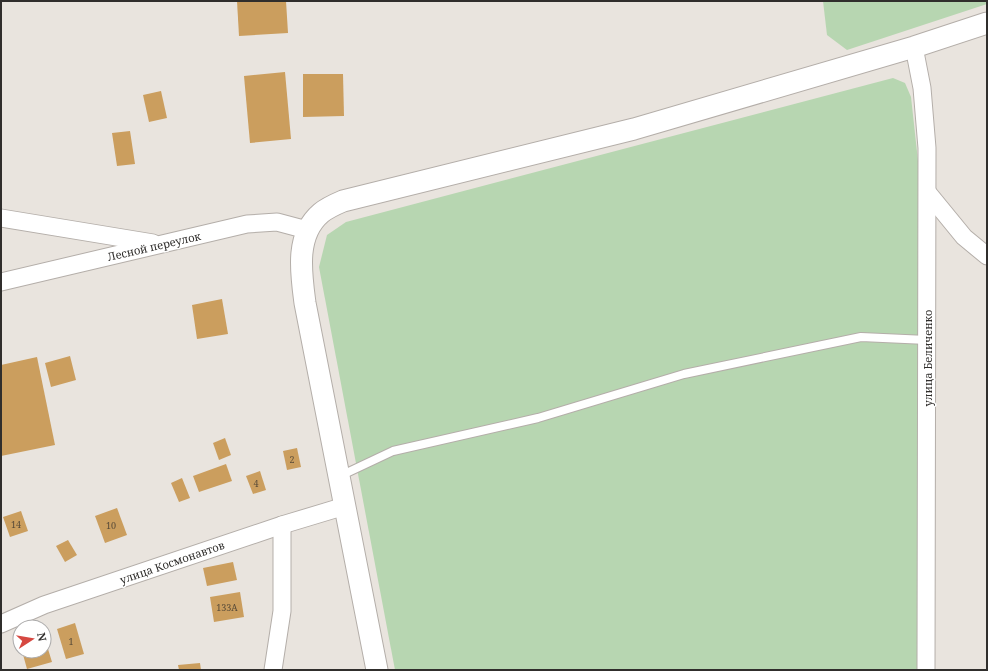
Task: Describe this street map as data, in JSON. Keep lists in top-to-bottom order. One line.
{"streets":{"street":["Лесной переулок","улица Беличенко","улица Космонавтов"]},"house_numbers":["2","4","14","10","133А","1"],"north":"right"}
